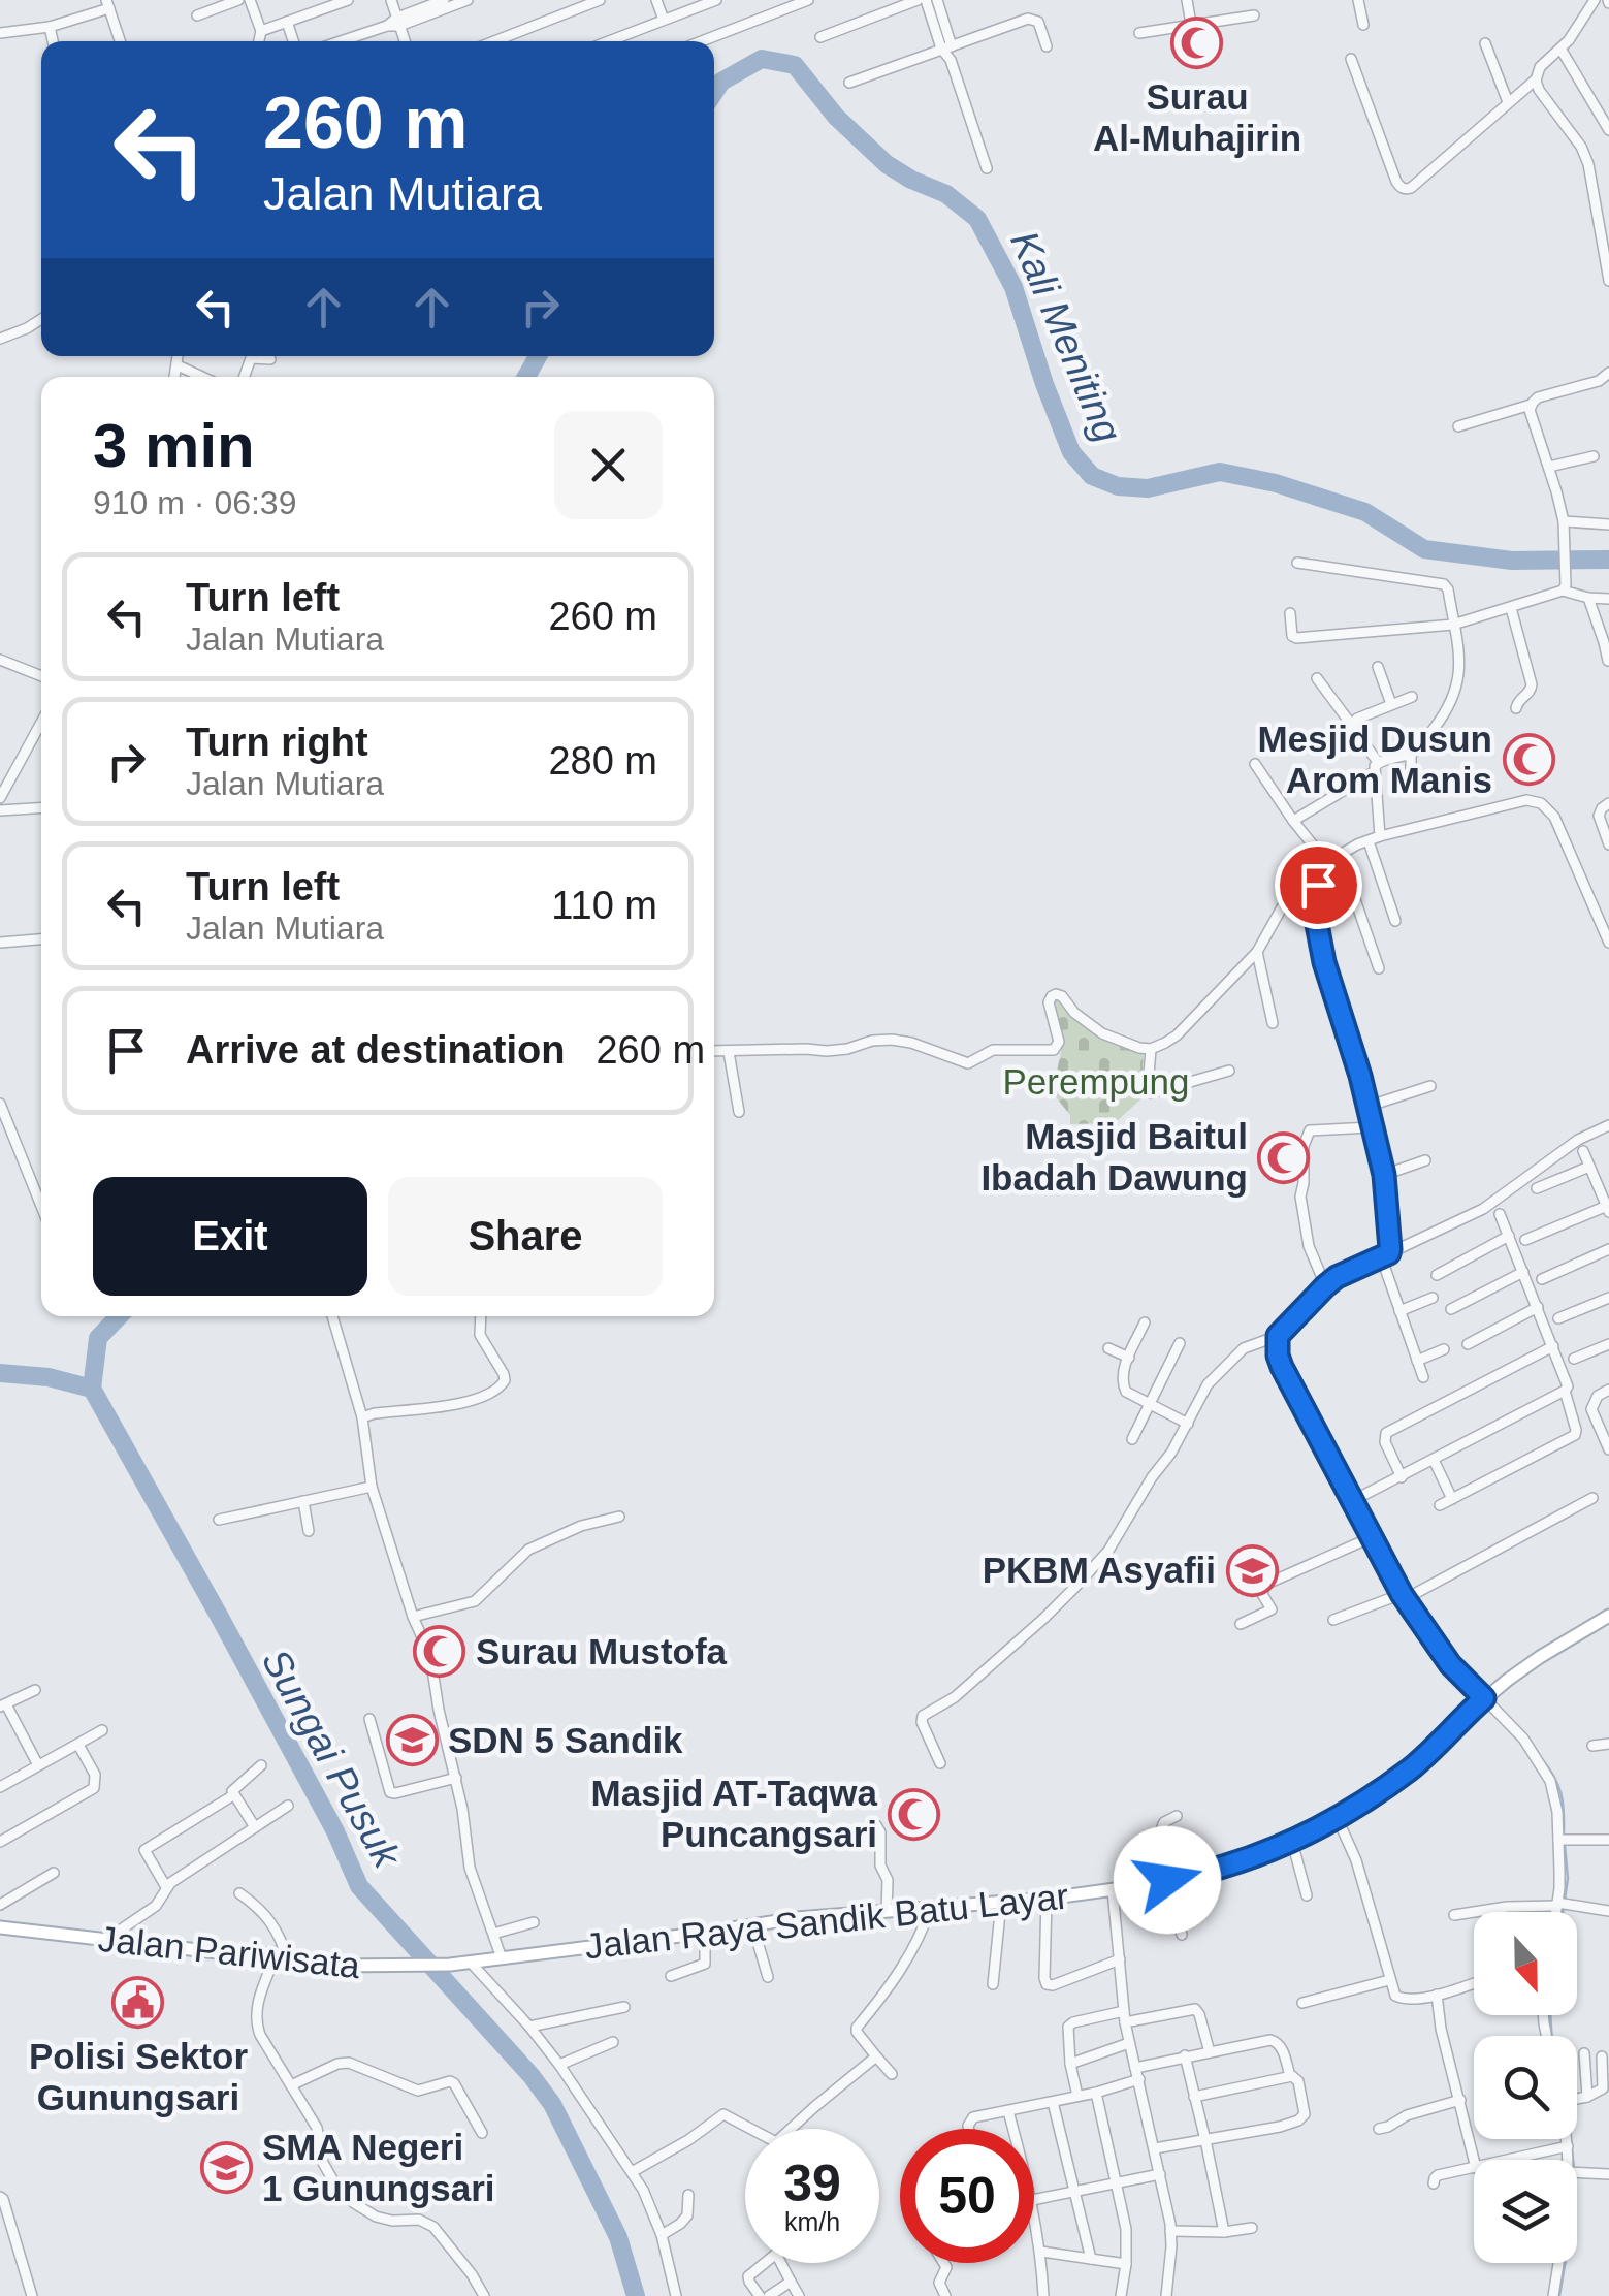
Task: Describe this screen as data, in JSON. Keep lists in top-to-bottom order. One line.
{"streets":{"main road":["Jalan Raya Sandik Batu Layar","Jalan Pariwisata"]},"crossings":[["Jalan Raya Sandik Batu Layar","Jalan Pariwisata"]],"water":["Kali Meniting","Sungai Pusuk"],"parks":["Perempung"],"places":{"mosque":["Surau Al-Muhajirin","Mesjid Dusun Arom Manis","Masjid Baitul Ibadah Dawung","Surau Mustofa","Masjid AT-Taqwa Puncangsari"],"school or university":["PKBM Asyafii","SDN 5 Sandik","SMA Negeri 1 Gunungsari"],"public building":["Polisi Sektor Gunungsari"]},"north":"bottom","page":{"turn":["260 m","Jalan Mutiara"],"heading":["3 min","910 m · 06:39"],"list":[{"name":"Turn left","note":"Jalan Mutiara","value":"260 m"},{"name":"Turn right","note":"Jalan Mutiara","value":"280 m"},{"name":"Turn left","note":"Jalan Mutiara","value":"110 m"},{"name":"Arrive at destination","value":"260 m"}],"buttons":["Exit","Share"],"speed":"39 km/h","limit":"50"}}
